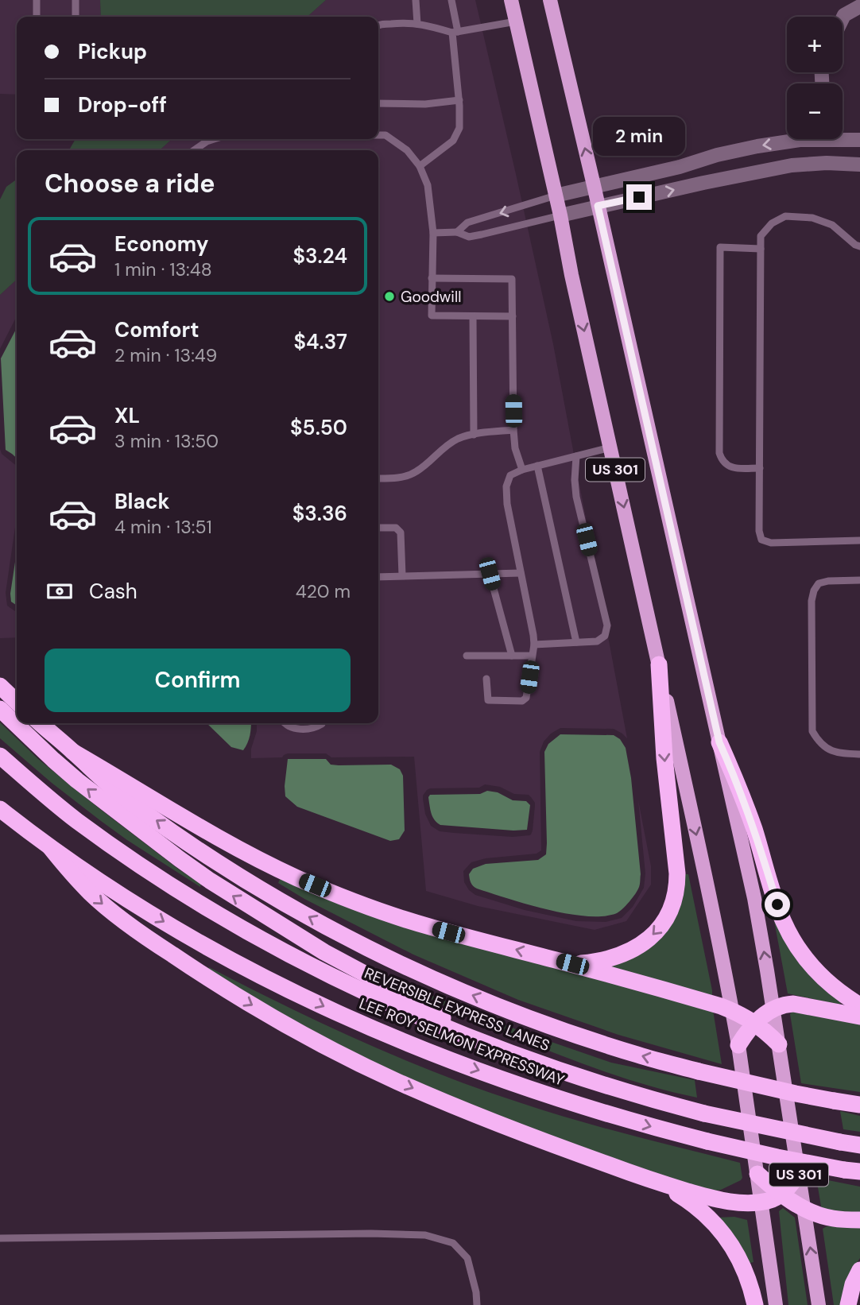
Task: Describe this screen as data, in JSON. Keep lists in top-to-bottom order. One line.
{"streets":{"highway":["REVERSIBLE EXPRESS LANES","LEE ROY SELMON EXPRESSWAY"],"main road":["US 301"]},"places":["Goodwill"],"page":{"map_buttons":["+","−"],"banner":["Pickup","Drop-off"],"bubble":"2 min","heading":"Choose a ride","list":[{"name":"Economy","note":"1 min · 13:48","value":"$3.24"},{"name":"Comfort","note":"2 min · 13:49","value":"$4.37"},{"name":"XL","note":"3 min · 13:50","value":"$5.50"},{"name":"Black","note":"4 min · 13:51","value":"$3.36"}],"pay":["Cash","420 m"],"buttons":"Confirm"}}
